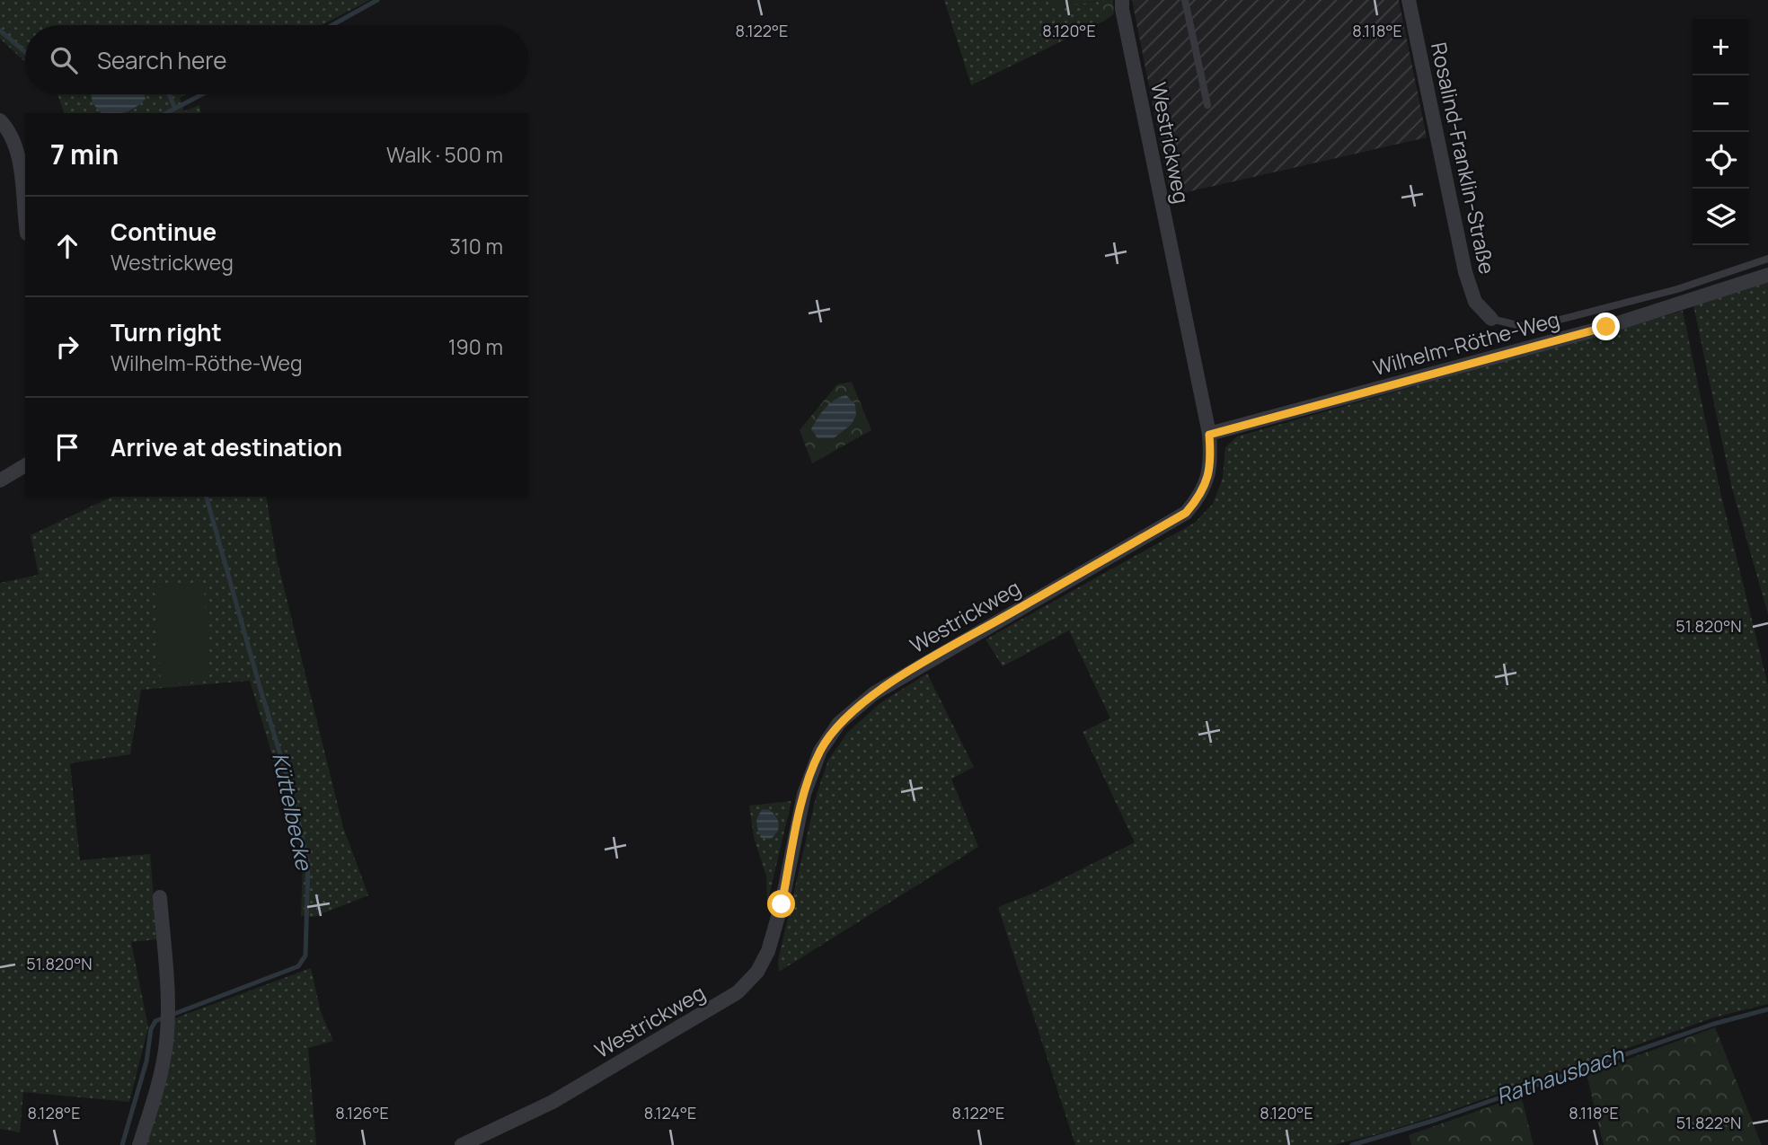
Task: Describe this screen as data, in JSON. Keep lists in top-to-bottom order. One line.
{"streets":{"street":["Westrickweg","Rosalind-Franklin-Straße","Wilhelm-Röthe-Weg"]},"crossings":[["Westrickweg","Wilhelm-Röthe-Weg"]],"water":["Küttelbecke","Rathausbach"],"page":{"map_buttons":["+","−"],"search":"Search here","heading":["7 min","Walk · 500 m"],"list":[["Continue","Westrickweg","310 m"],["Turn right","Wilhelm-Röthe-Weg","190 m"],"Arrive at destination"]},"coordinates":["8.122°E","8.120°E","8.118°E","51.820°N","8.128°E","8.126°E","8.124°E","51.822°N"]}
